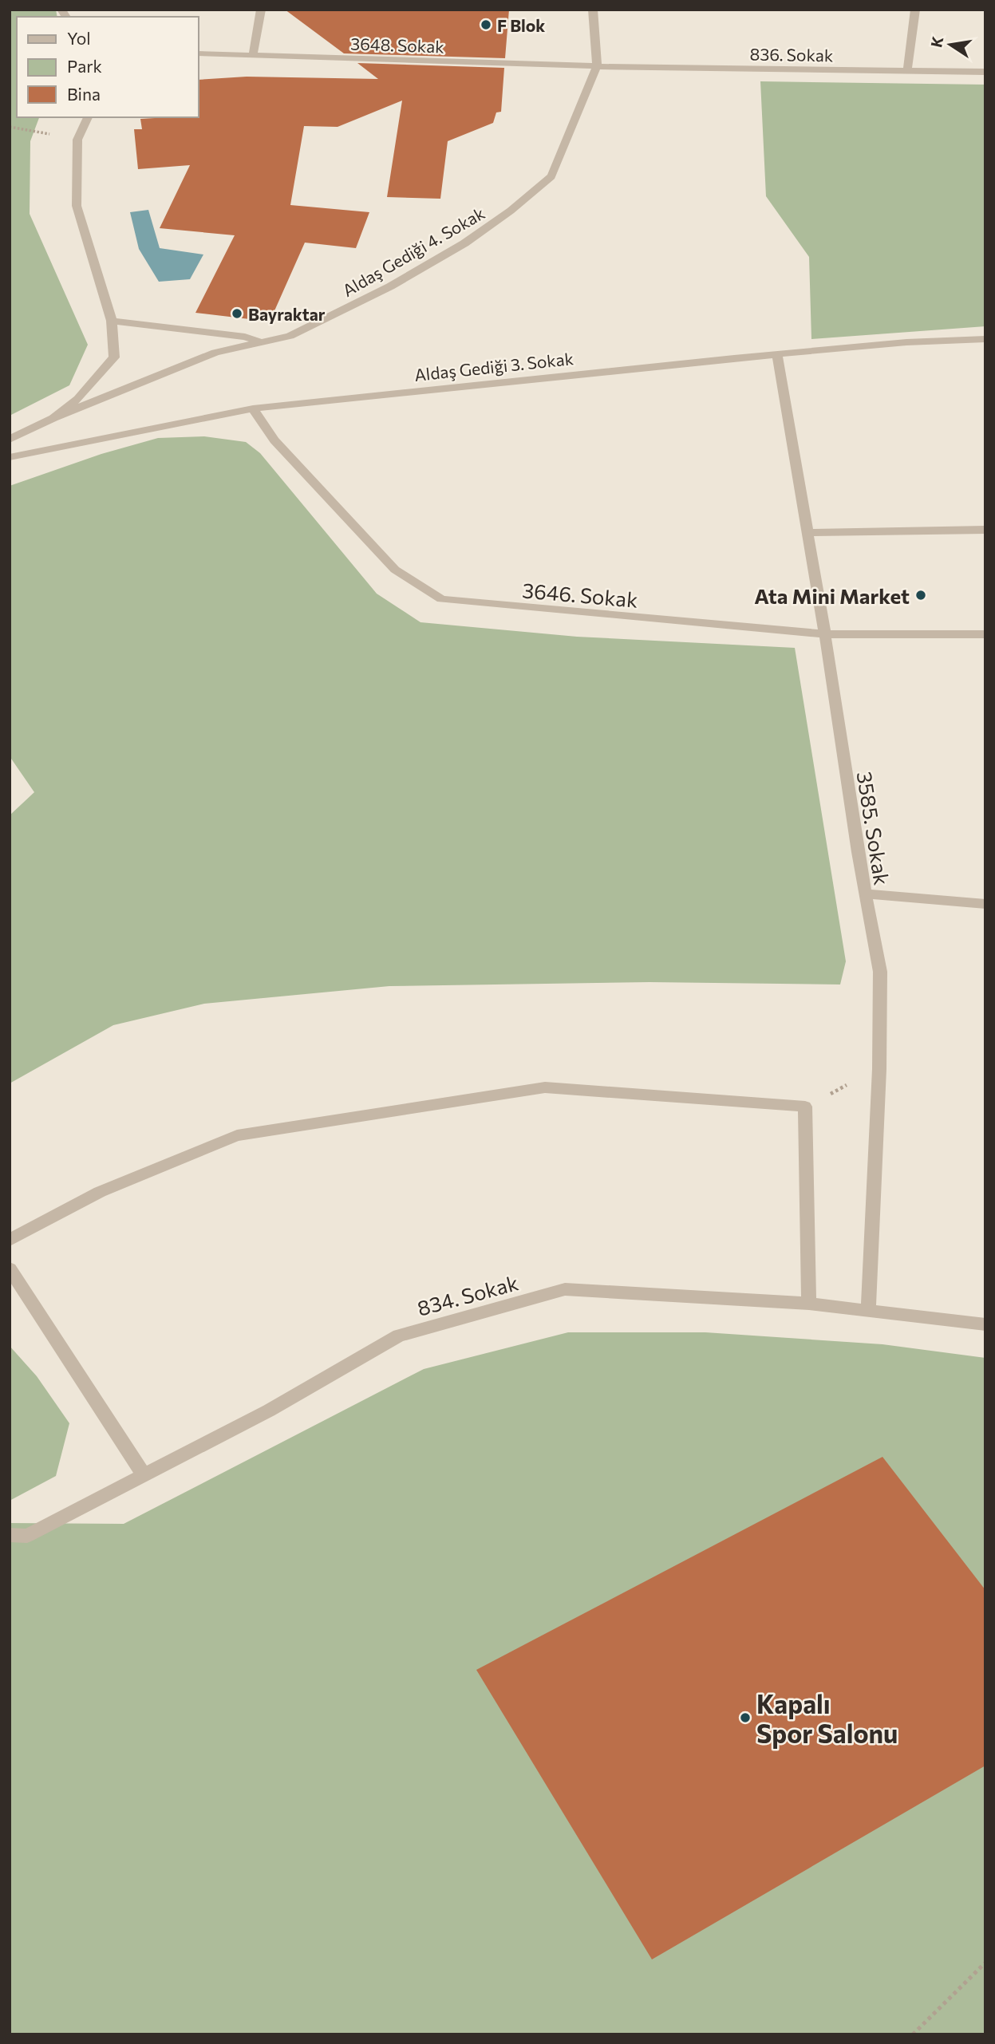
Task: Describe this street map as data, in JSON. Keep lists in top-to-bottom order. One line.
{"streets":{"street":["3648. Sokak","836. Sokak","Aldaş Gediği 4. Sokak","Aldaş Gediği 3. Sokak","3646. Sokak","3585. Sokak","834. Sokak"]},"crossings":[["3648. Sokak","836. Sokak"],["3648. Sokak","Aldaş Gediği 4. Sokak"],["836. Sokak","Aldaş Gediği 4. Sokak"],["Aldaş Gediği 3. Sokak","3646. Sokak"],["Aldaş Gediği 3. Sokak","3585. Sokak"],["3646. Sokak","3585. Sokak"],["3585. Sokak","834. Sokak"]],"places":["F Blok","Bayraktar","Ata Mini Market","Kapalı Spor Salonu"],"legend":["Yol","Park","Bina"],"north":"left"}
